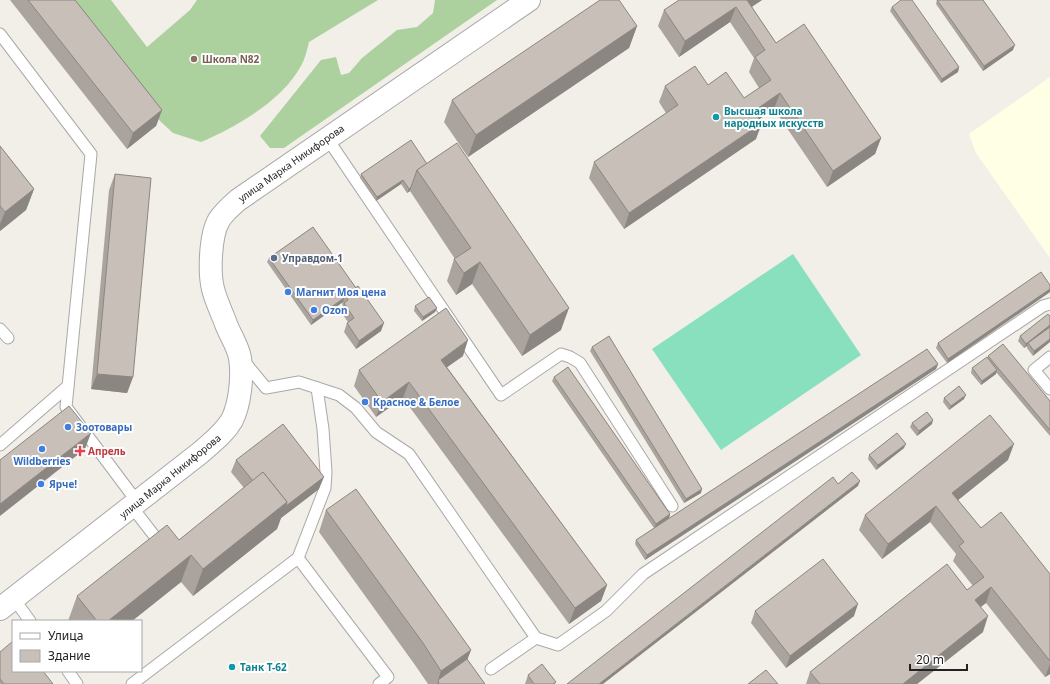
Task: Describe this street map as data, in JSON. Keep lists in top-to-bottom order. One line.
{"streets":{"street":["улица Марка Никифорова"]},"places":{"other":["Школа N82","Высшая школа народных искусств","Управдом-1","Магнит Моя цена","Ozon","Красное & Белое","Зоотовары","Wildberries","Ярче!","Танк Т-62"],"health":["Апрель"]},"legend":["Улица","Здание"],"scale_bar":"20 m"}
